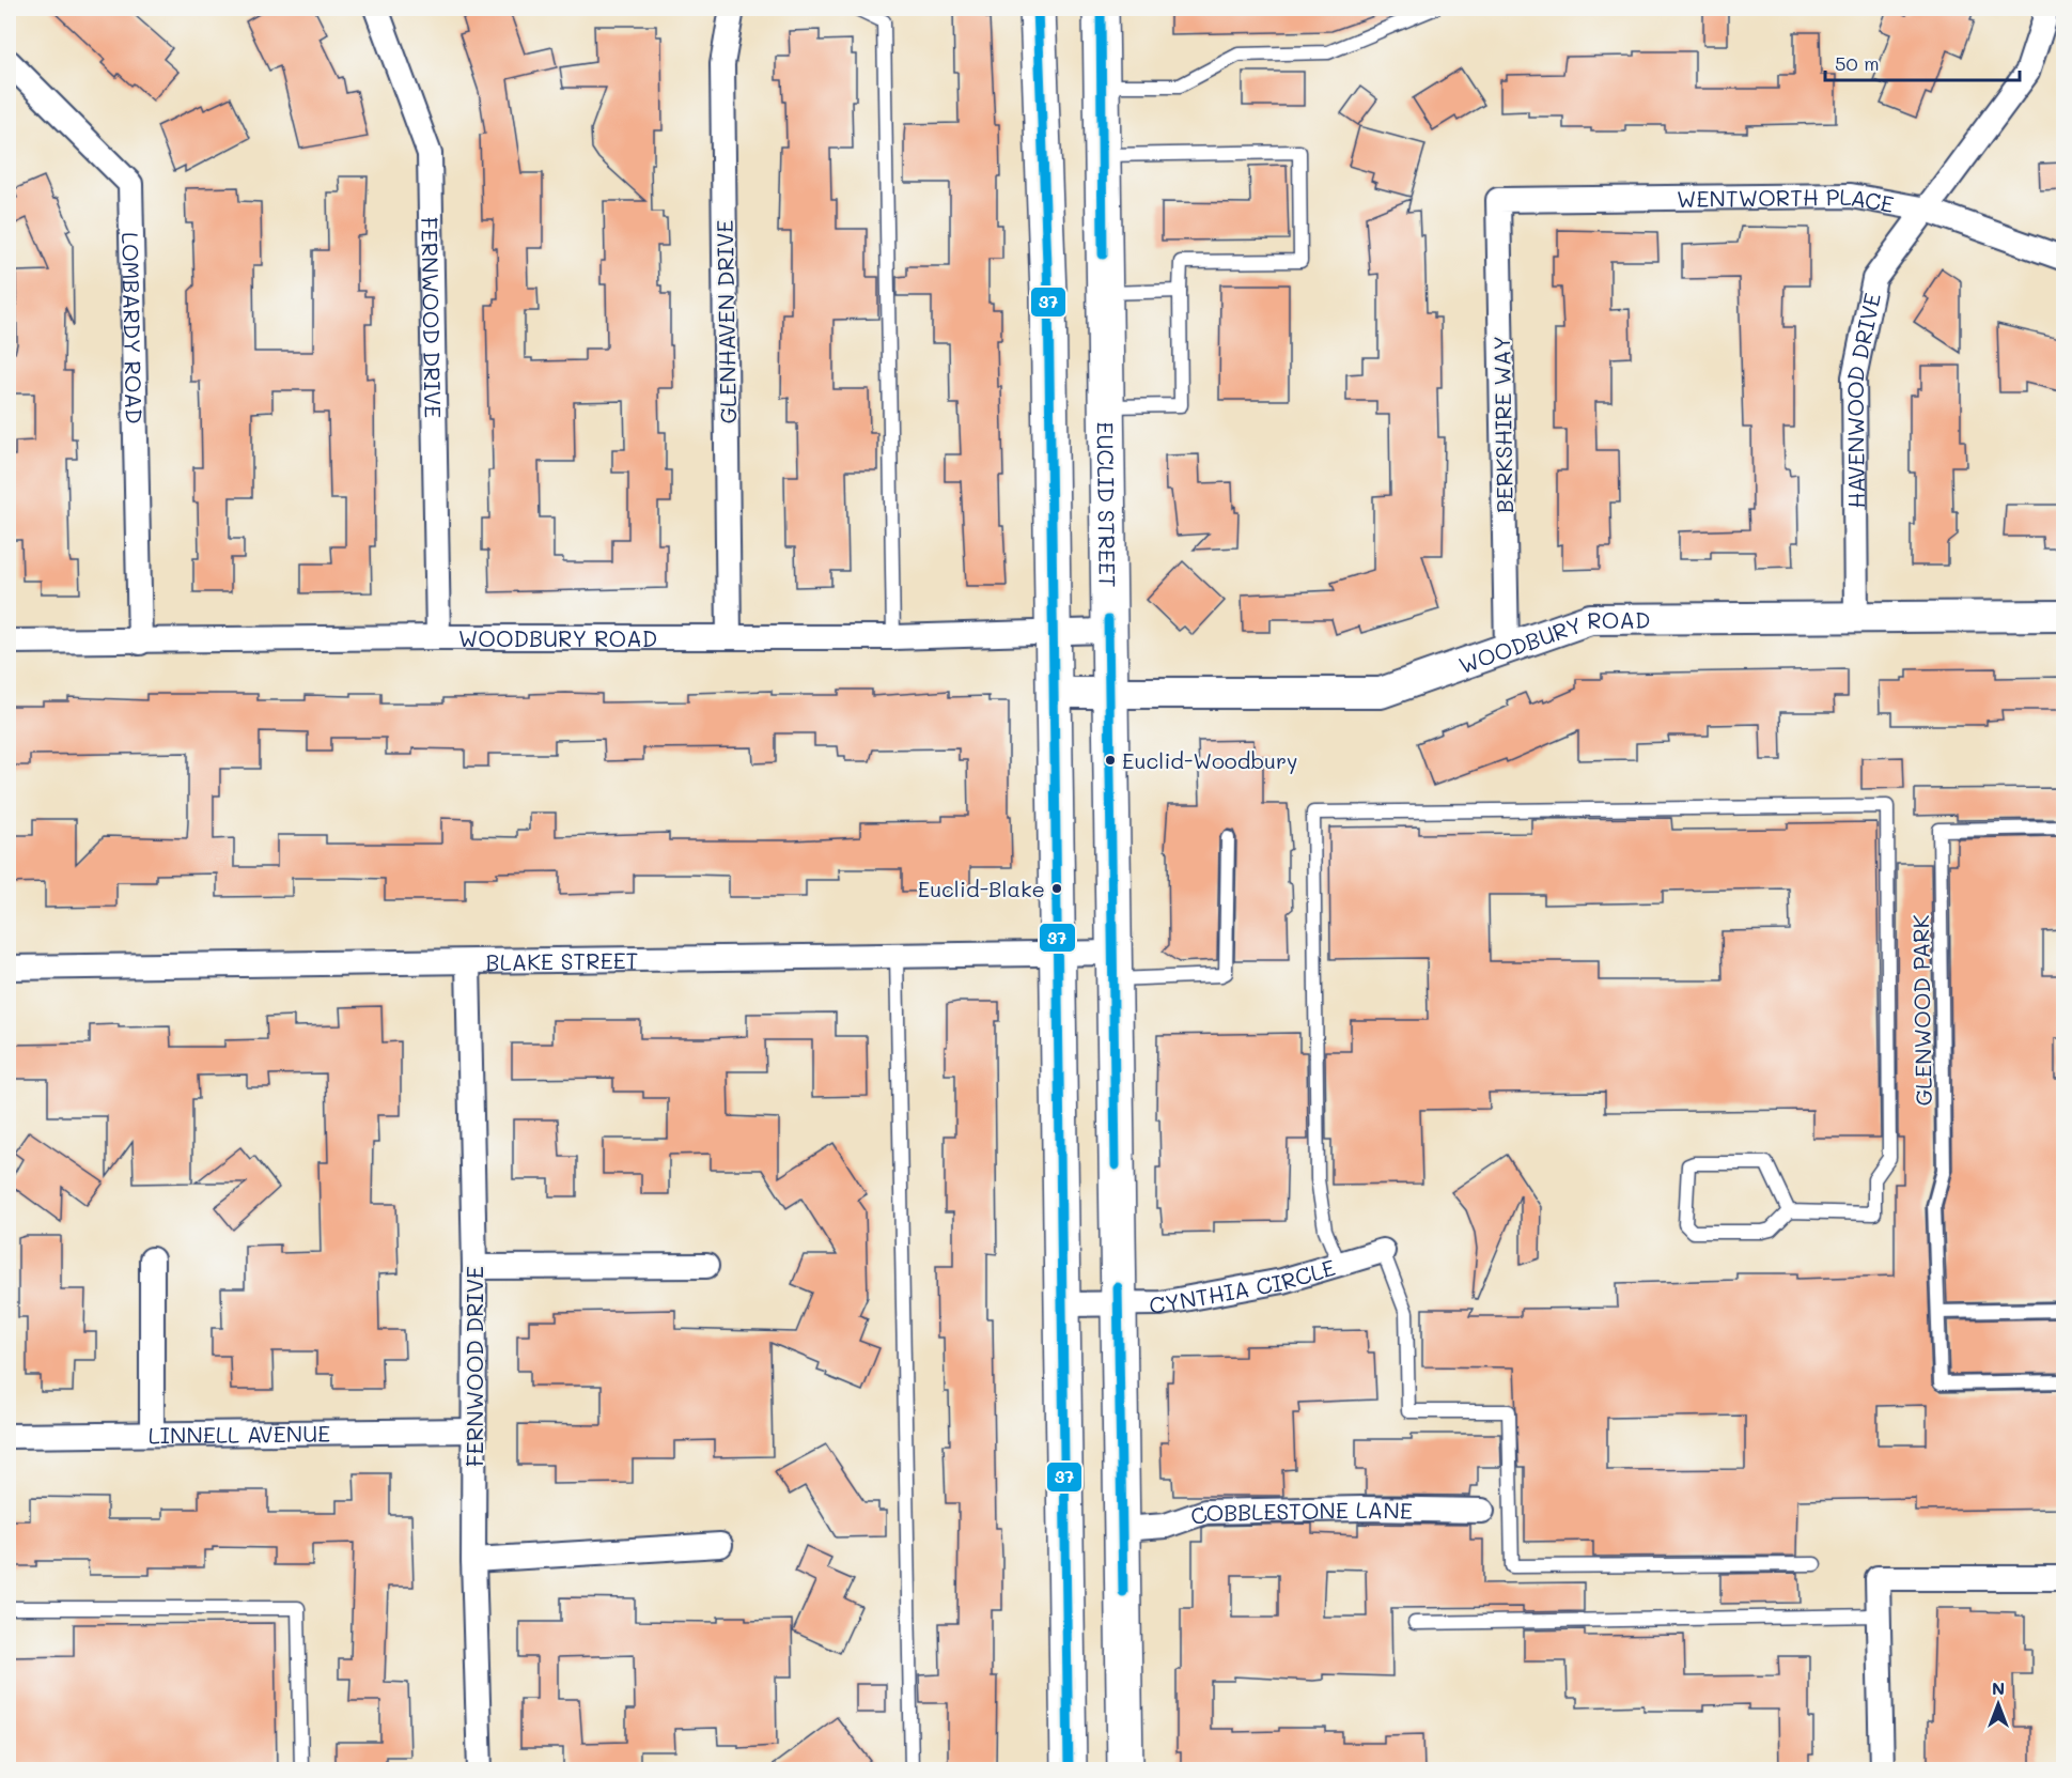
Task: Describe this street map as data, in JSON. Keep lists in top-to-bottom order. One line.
{"streets":{"main road":["EUCLID STREET"],"street":["WENTWORTH PLACE","FERNWOOD DRIVE","GLENHAVEN DRIVE","LOMBARDY ROAD","HAVENWOOD DRIVE","BERKSHIRE WAY","WOODBURY ROAD","BLAKE STREET","CYNTHIA CIRCLE","LINNELL AVENUE","COBBLESTONE LANE"],"lane":["GLENWOOD PARK"]},"crossings":[["WENTWORTH PLACE","HAVENWOOD DRIVE"],["WENTWORTH PLACE","BERKSHIRE WAY"],["FERNWOOD DRIVE","WOODBURY ROAD"],["FERNWOOD DRIVE","BLAKE STREET"],["FERNWOOD DRIVE","LINNELL AVENUE"],["GLENHAVEN DRIVE","WOODBURY ROAD"],["LOMBARDY ROAD","WOODBURY ROAD"],["HAVENWOOD DRIVE","WOODBURY ROAD"],["BERKSHIRE WAY","WOODBURY ROAD"],["EUCLID STREET","WOODBURY ROAD"],["EUCLID STREET","BLAKE STREET"],["EUCLID STREET","CYNTHIA CIRCLE"],["EUCLID STREET","COBBLESTONE LANE"]],"places":["Euclid-Woodbury","Euclid-Blake"],"lines":["transit line 37"],"scale_bar":"50 m","north":"top"}
